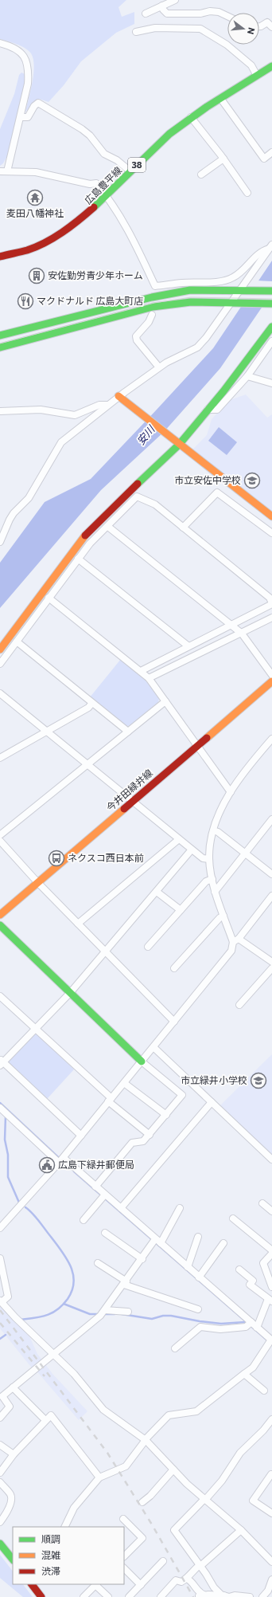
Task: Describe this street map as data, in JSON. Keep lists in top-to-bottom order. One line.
{"streets":{"main road":["38","広島豊平線","今井田緑井線"]},"water":["安川"],"places":{"temple":["麦田八幡神社"],"building":["安佐勤労青少年ホーム"],"restaurant":["マクドナルド 広島大町店"],"school or university":["市立安佐中学校","市立緑井小学校"],"bus stop":["ネクスコ西日本前"],"public building":["広島下緑井郵便局"]},"legend":["順調","混雑","渋滞"],"north":"right"}
